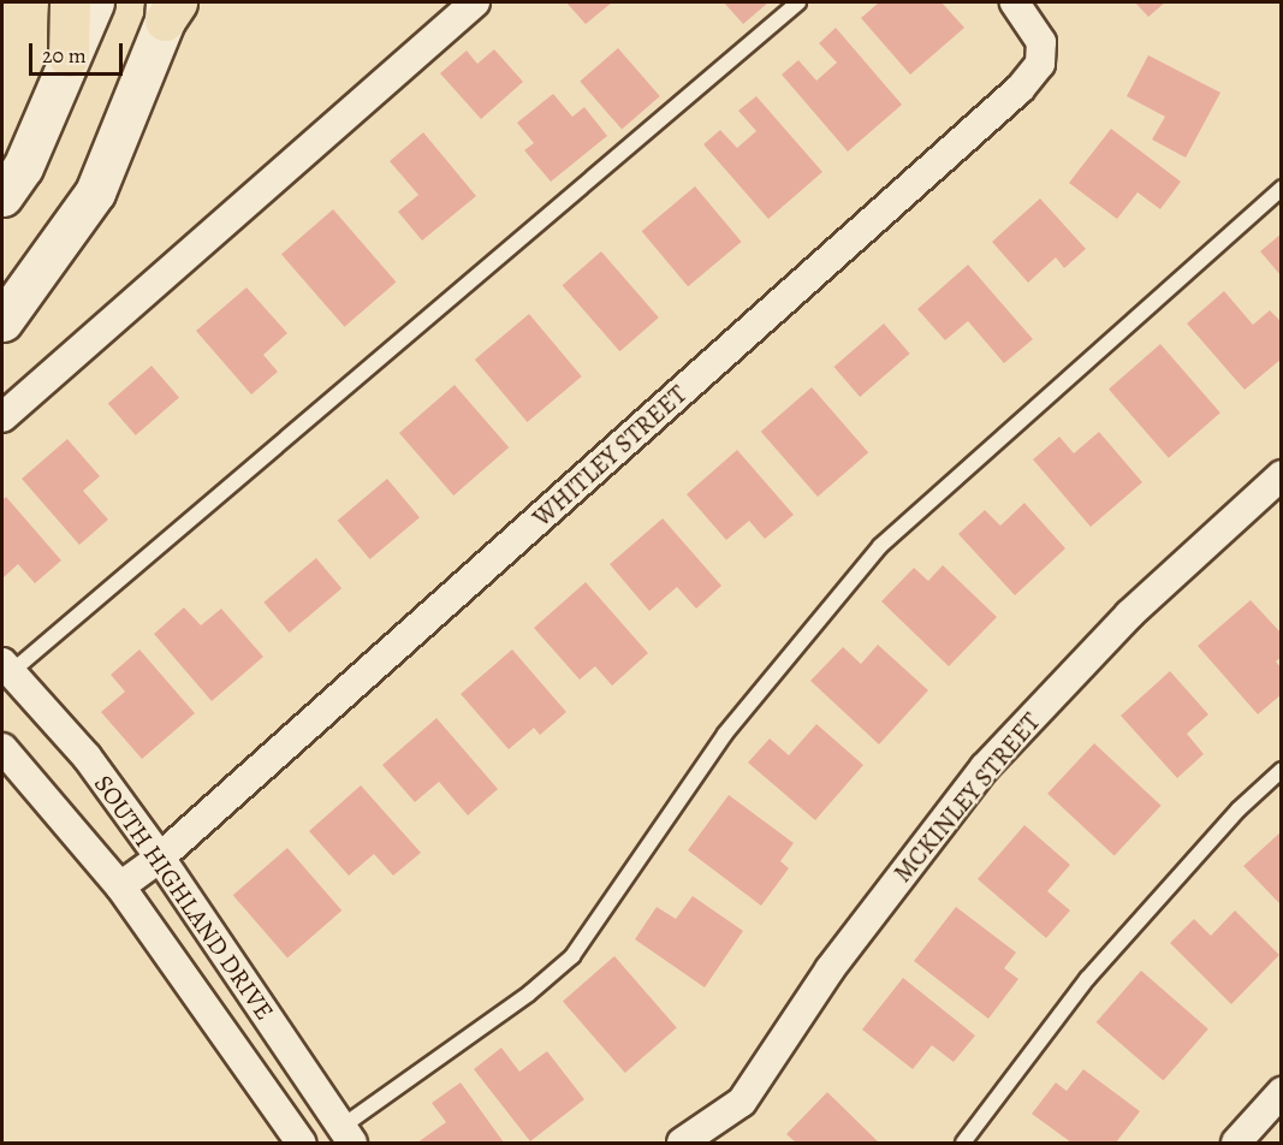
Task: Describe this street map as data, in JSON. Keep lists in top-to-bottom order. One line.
{"streets":{"street":["WHITLEY STREET","MCKINLEY STREET","SOUTH HIGHLAND DRIVE"]},"crossings":[["WHITLEY STREET","SOUTH HIGHLAND DRIVE"]],"scale_bar":"20 m"}
